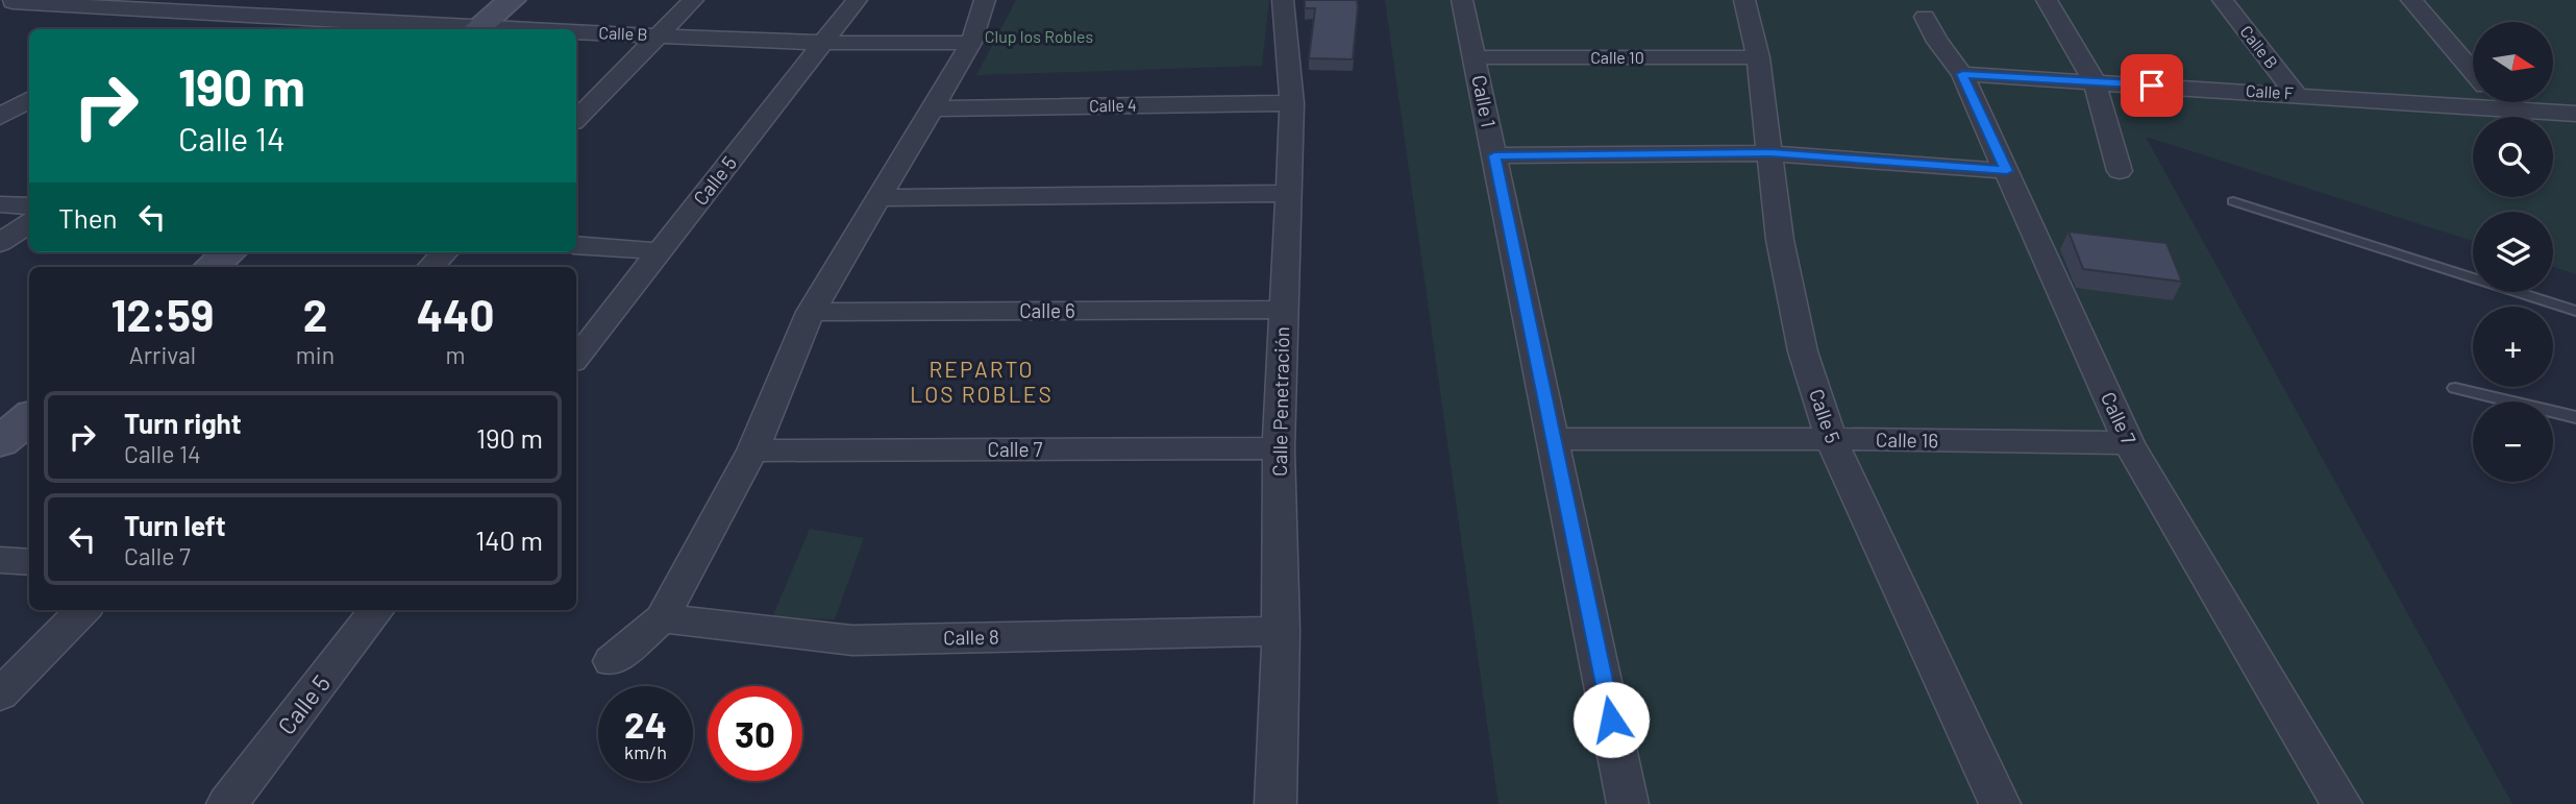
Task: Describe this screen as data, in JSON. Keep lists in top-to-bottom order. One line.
{"streets":{"street":["Calle B","Calle 10","Calle F","Calle 1","Calle 4","Calle 5","Calle 6","Calle Penetración","Calle 7","Calle 16","Calle 8"]},"crossings":[["Calle B","Calle F"],["Calle B","Calle 5"],["Calle 10","Calle 1"],["Calle 10","Calle 5"],["Calle F","Calle 7"],["Calle 1","Calle 16"],["Calle 4","Calle Penetración"],["Calle 5","Calle 16"],["Calle 6","Calle Penetración"],["Calle Penetración","Calle 7"],["Calle Penetración","Calle 8"],["Calle 7","Calle 16"]],"districts":["REPARTO LOS ROBLES"],"parks":["Clup los Robles"],"north":"right","page":{"map_buttons":["+","−"],"turn":["190 m","Calle 14"],"then":"Then","eta":["12:59","Arrival","2","min","440","m"],"list":[{"name":"Turn right","note":"Calle 14","value":"190 m"},{"name":"Turn left","note":"Calle 7","value":"140 m"}],"speed":"24 km/h","limit":"30"}}
